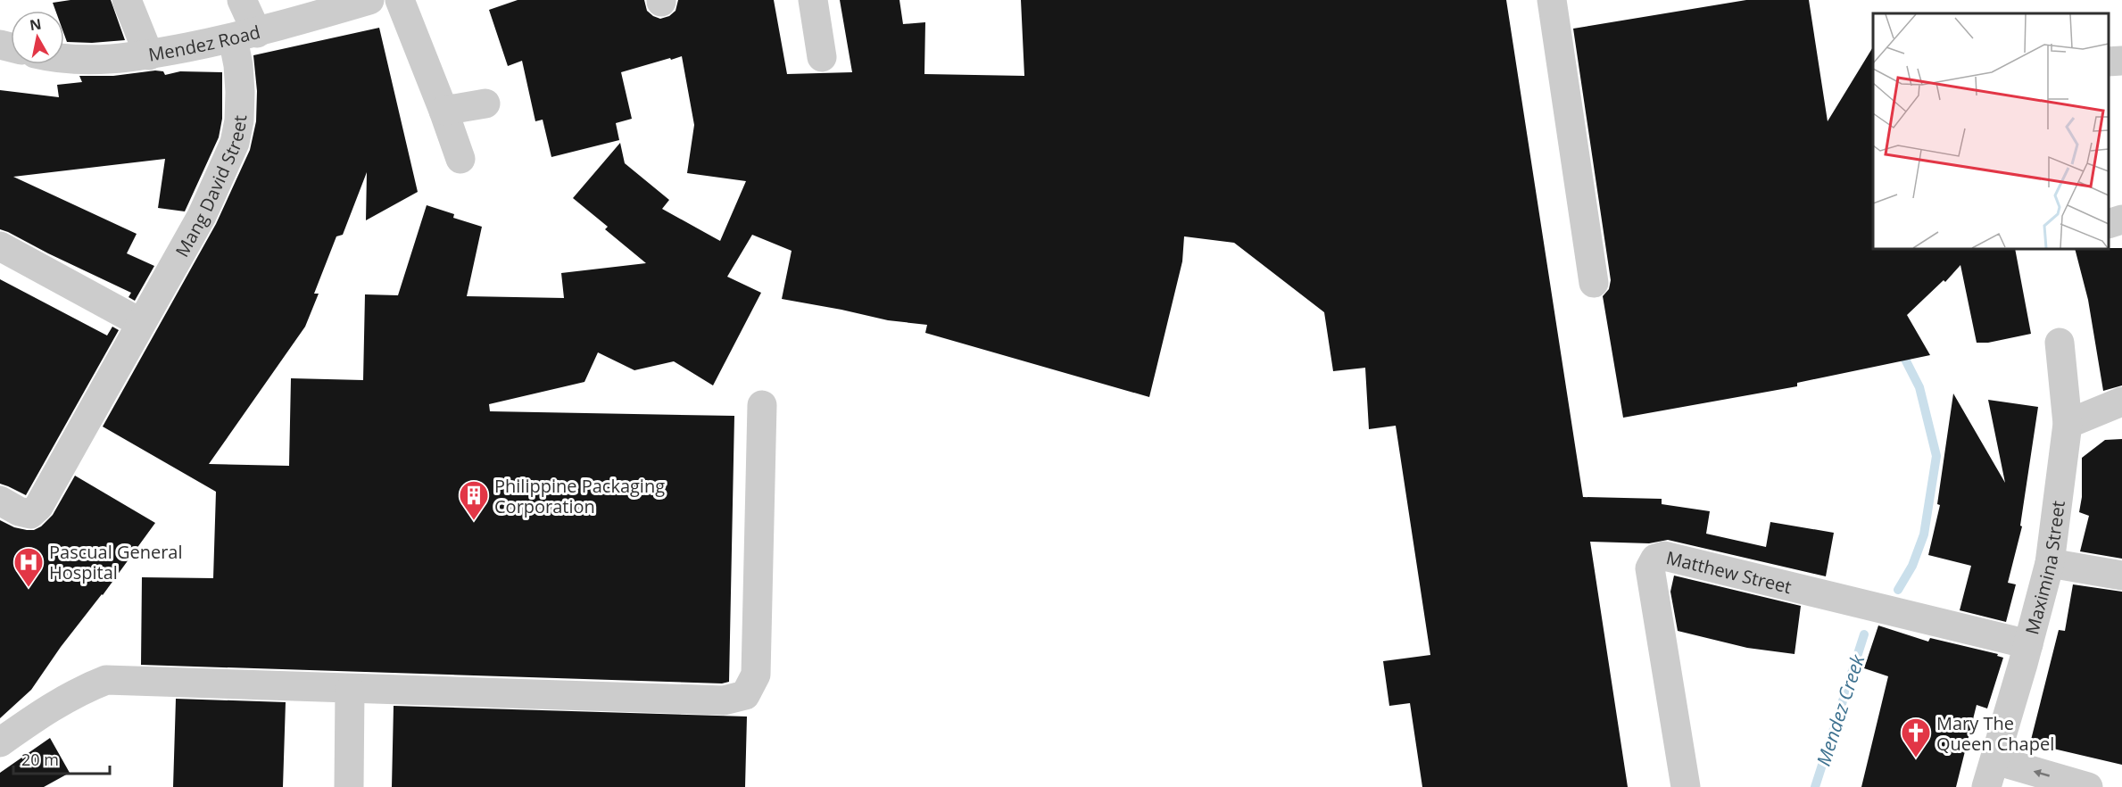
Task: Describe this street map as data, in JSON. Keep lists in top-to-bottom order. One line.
{"streets":{"street":["Mendez Road","Mang David Street","Maximina Street","Matthew Street"]},"crossings":[["Mendez Road","Mang David Street"],["Maximina Street","Matthew Street"]],"water":["Mendez Creek"],"places":{"building":["Philippine Packaging Corporation"],"hospital":["Pascual General Hospital"],"church":["Mary The Queen Chapel"]},"scale_bar":"20 m","north":"top"}
